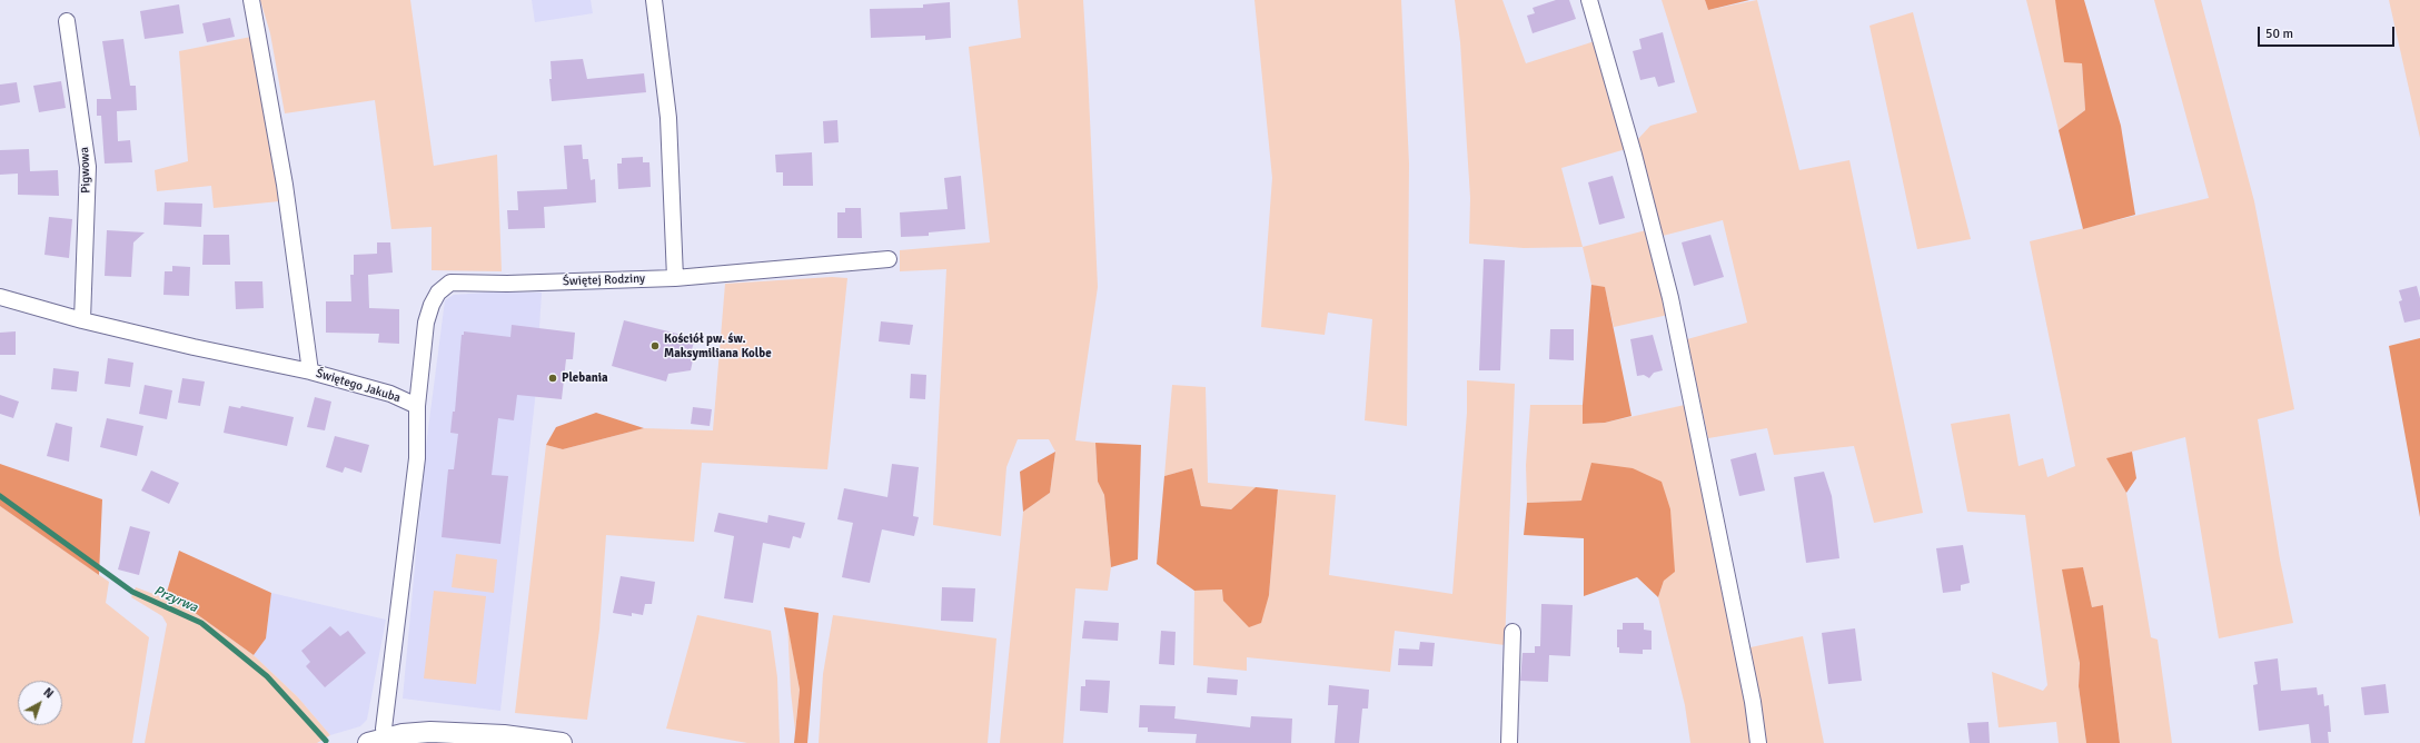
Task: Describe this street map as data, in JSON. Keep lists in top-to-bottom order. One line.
{"streets":{"street":["Pigwowa","Świętej Rodziny","Świętego Jakuba"]},"crossings":[["Pigwowa","Świętego Jakuba"],["Świętej Rodziny","Świętego Jakuba"]],"water":["Przyrwa"],"places":["Kościół pw. św. Maksymiliana Kolbe","Plebania"],"scale_bar":"50 m","north":"top right"}
